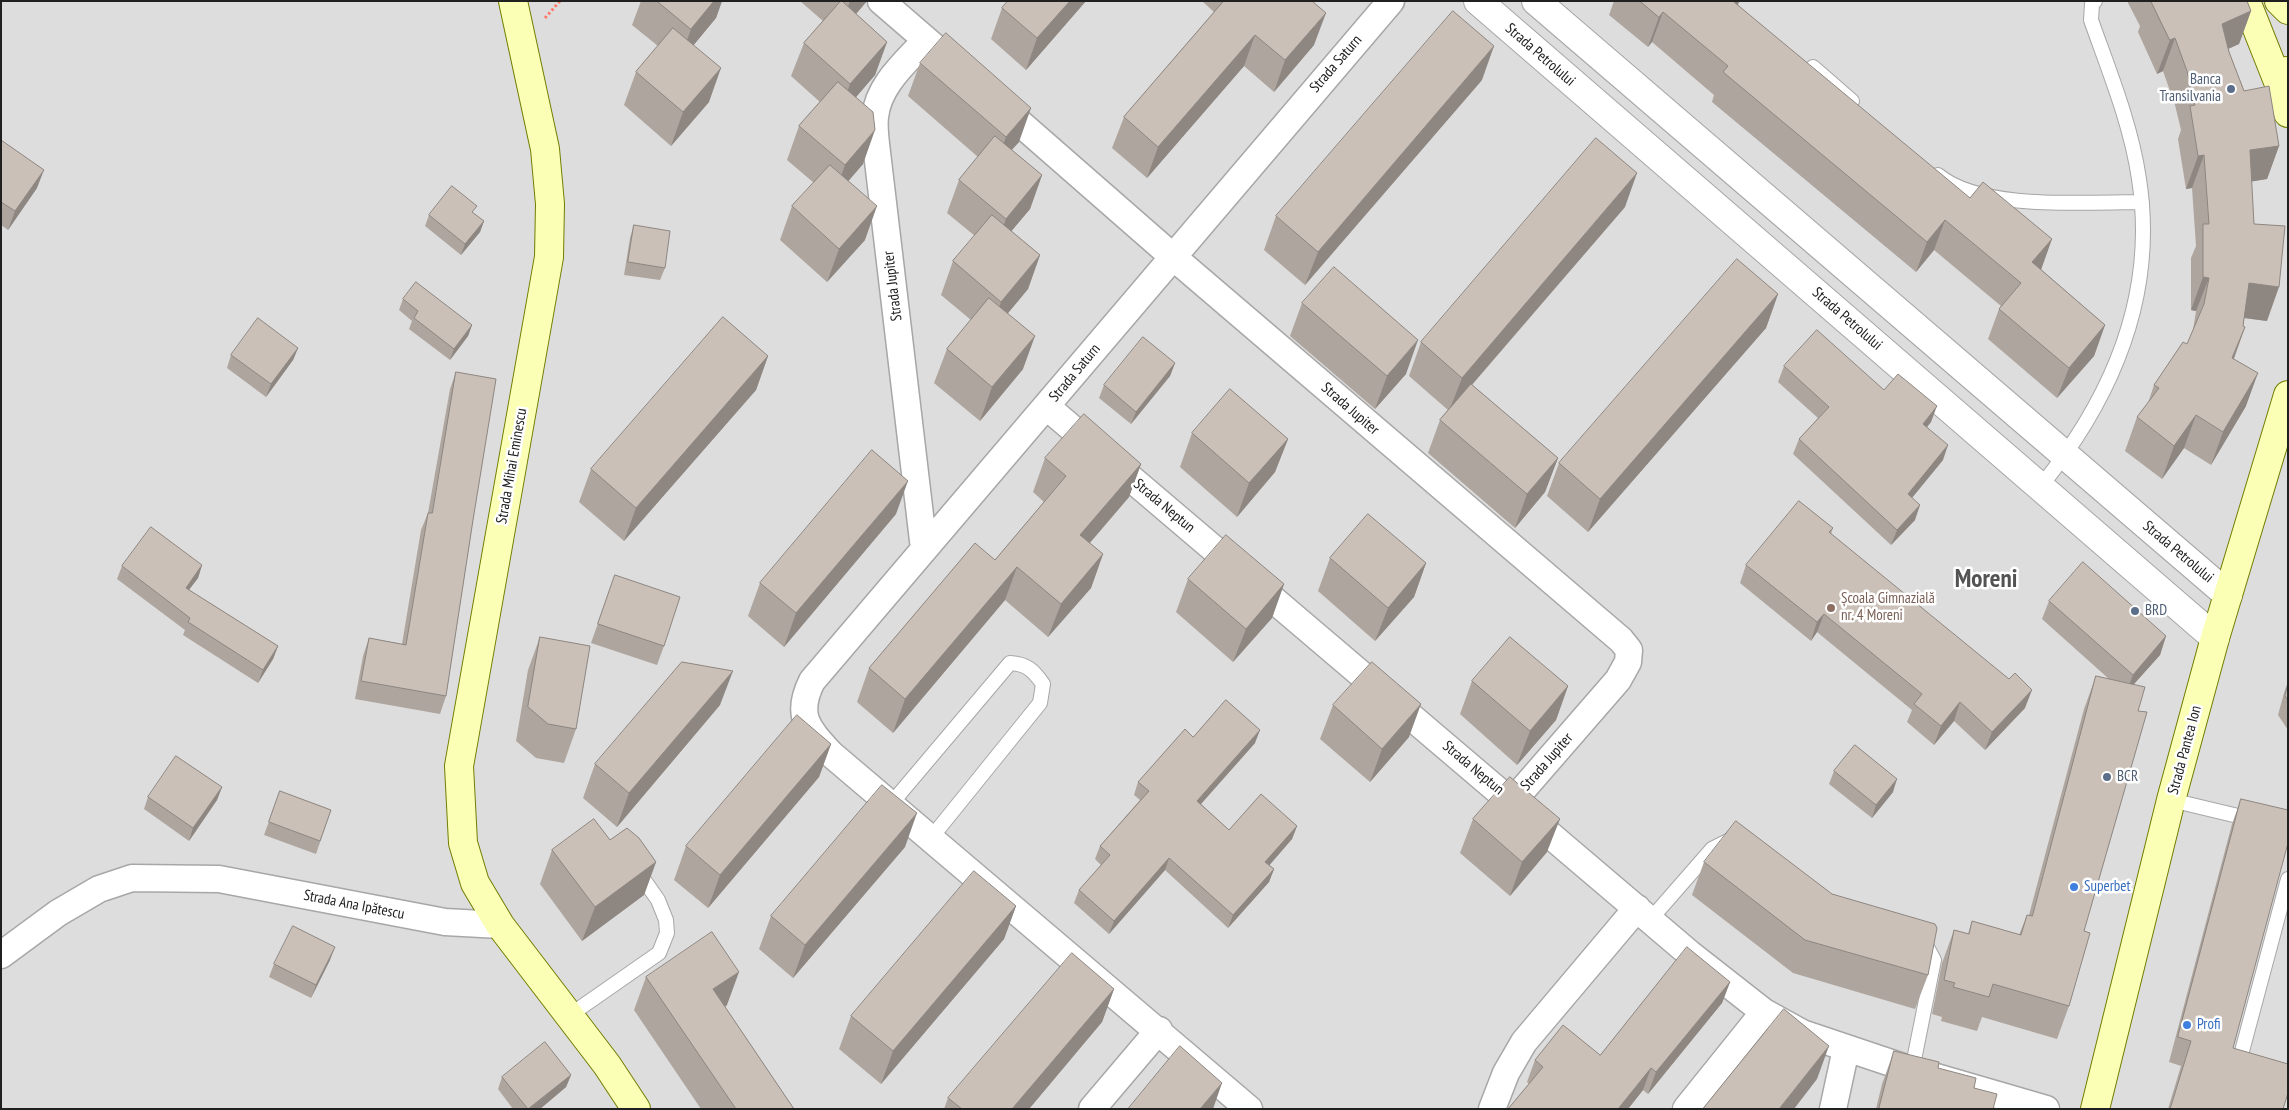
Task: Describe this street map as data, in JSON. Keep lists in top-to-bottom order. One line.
{"streets":{"main road":["Strada Mihai Eminescu","Strada Pantea Ion"],"street":["Strada Petrolului","Strada Saturn","Strada Jupiter","Strada Neptun","Strada Ana Ipătescu"]},"crossings":[["Strada Petrolului","Strada Pantea Ion"],["Strada Saturn","Strada Jupiter"],["Strada Saturn","Strada Neptun"],["Strada Jupiter","Strada Neptun"],["Strada Mihai Eminescu","Strada Ana Ipătescu"]],"districts":["Moreni"],"places":["Banca Transilvania","Școala Gimnazială nr. 4 Moreni","BRD","BCR","Superbet","Profi"]}
